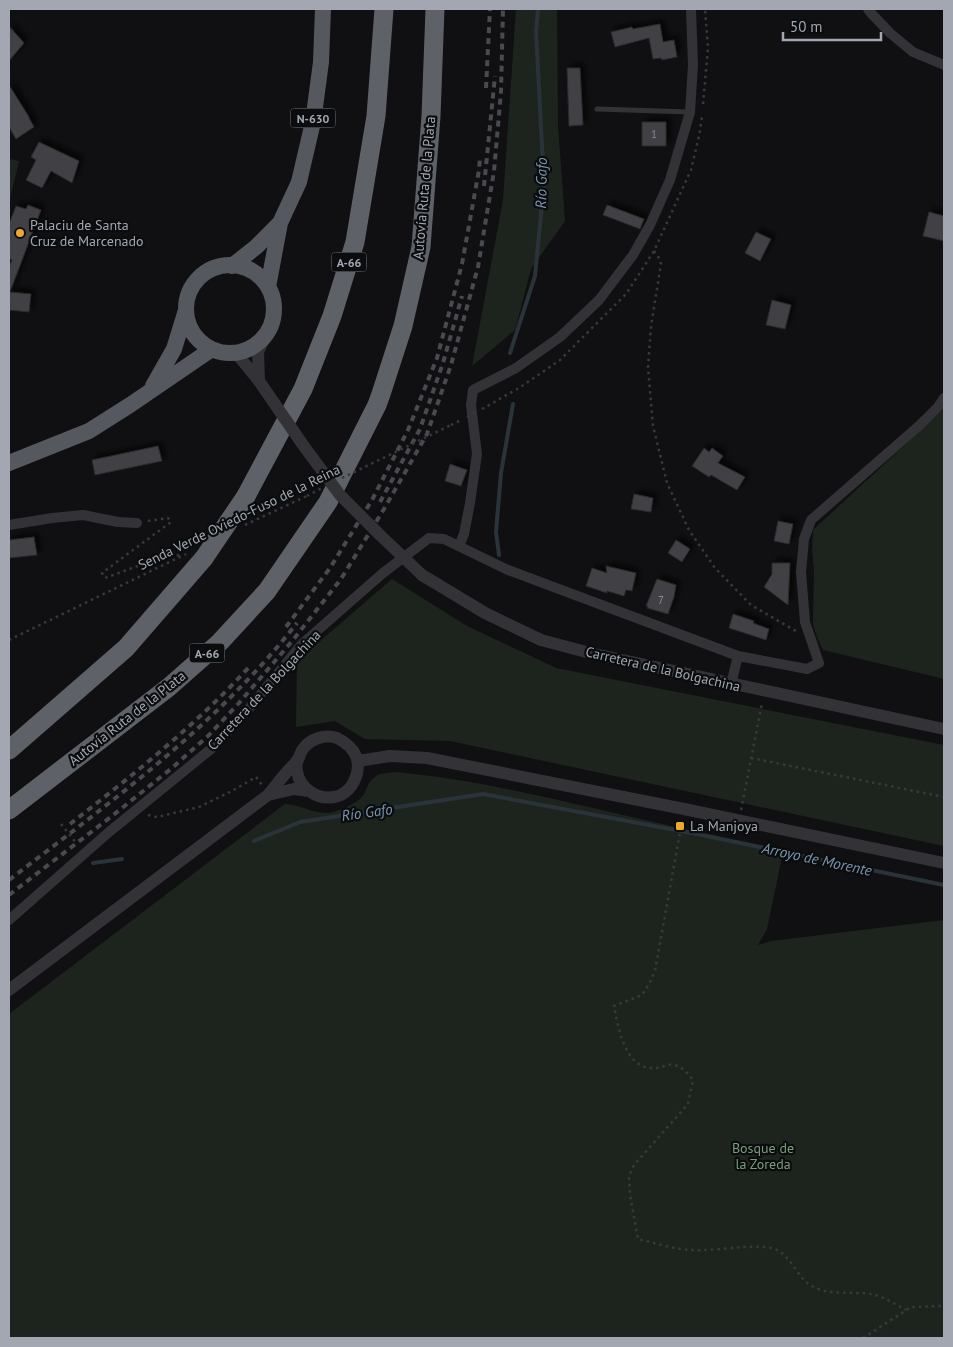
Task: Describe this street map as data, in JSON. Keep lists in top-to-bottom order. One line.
{"streets":{"highway":["N-630","Autovía Ruta de la Plata","A-66"],"street":["Carretera de la Bolgachina"],"path":["Senda Verde Oviedo-Fuso de la Reina"]},"crossings":[["N-630","Carretera de la Bolgachina"],["A-66","Senda Verde Oviedo-Fuso de la Reina"]],"water":["Río Gafo","Arroyo de Morente"],"parks":["Bosque de la Zoreda"],"places":{"other":["Palaciu de Santa Cruz de Marcenado"],"transit":["La Manjoya"]},"house_numbers":["1","7"],"scale_bar":"50 m"}
